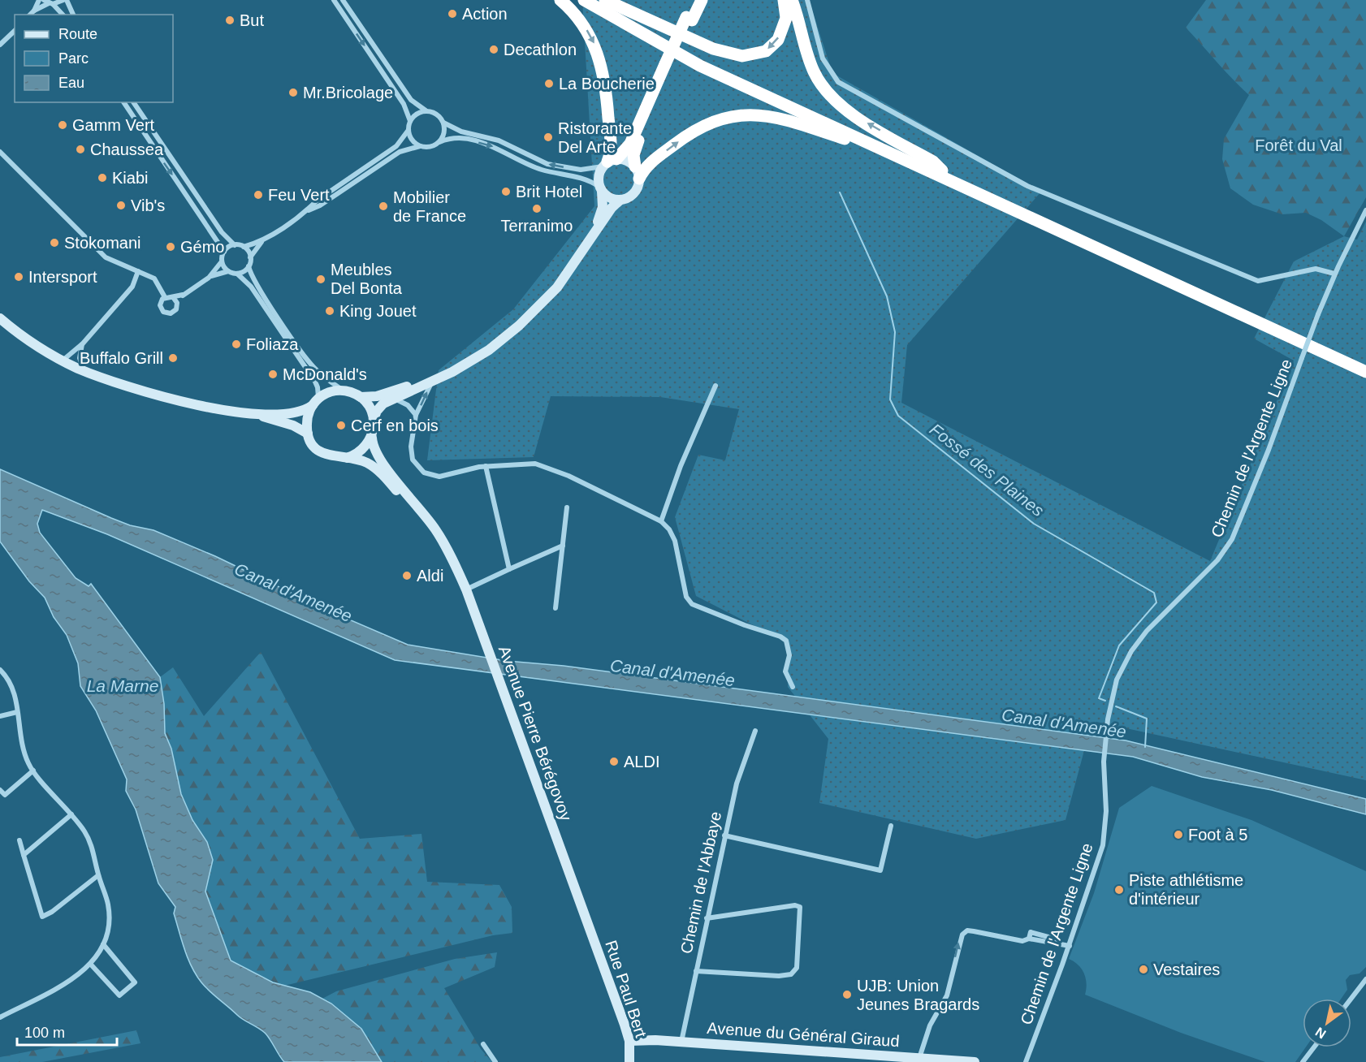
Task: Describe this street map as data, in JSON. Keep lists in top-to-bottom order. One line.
{"streets":{"main road":["Avenue Pierre Bérégovoy","Rue Paul Bert","Avenue du Général Giraud"],"street":["Chemin de l'Argente Ligne","Chemin de l'Abbaye"]},"crossings":[["Avenue Pierre Bérégovoy","Rue Paul Bert"],["Chemin de l'Abbaye","Avenue du Général Giraud"],["Rue Paul Bert","Avenue du Général Giraud"]],"water":["Fossé des Plaines","Canal d'Amenée","La Marne"],"parks":["Forêt du Val"],"places":["Action","But","Decathlon","La Boucherie","Mr.Bricolage","Gamm Vert","Ristorante Del Arte","Chaussea","Kiabi","Brit Hotel","Feu Vert","Vib's","Mobilier de France","Terranimo","Stokomani","Gémo","Intersport","Meubles Del Bonta","King Jouet","Foliaza","Buffalo Grill","McDonald's","Cerf en bois","Aldi","ALDI","Foot à 5","Piste athlétisme d'intérieur","Vestaires","UJB: Union Jeunes Bragards"],"legend":["Route","Parc","Eau"],"scale_bar":"100 m","north":"bottom left"}
